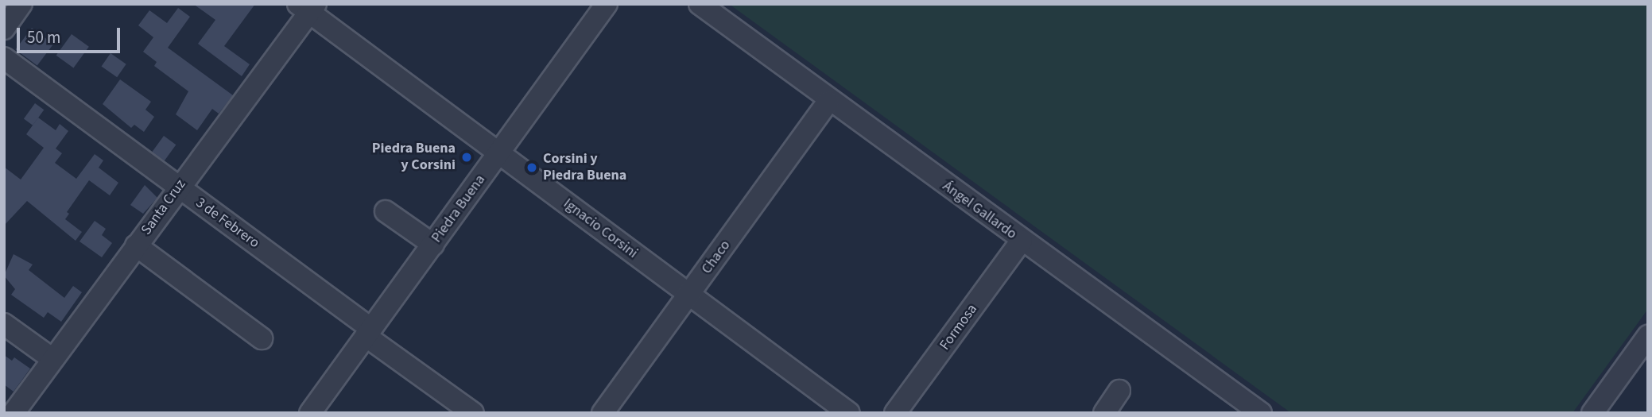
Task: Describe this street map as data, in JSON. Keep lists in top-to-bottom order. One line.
{"streets":{"street":["Santa Cruz","Piedra Buena","Ángel Gallardo","3 de Febrero","Ignacio Corsini","Chaco","Formosa"]},"crossings":[["Santa Cruz","3 de Febrero"],["Santa Cruz","Ignacio Corsini"],["Piedra Buena","3 de Febrero"],["Piedra Buena","Ignacio Corsini"],["Ángel Gallardo","Chaco"],["Ángel Gallardo","Formosa"],["Ignacio Corsini","Chaco"]],"places":["Piedra Buena y Corsini","Corsini y Piedra Buena"],"scale_bar":"50 m"}
